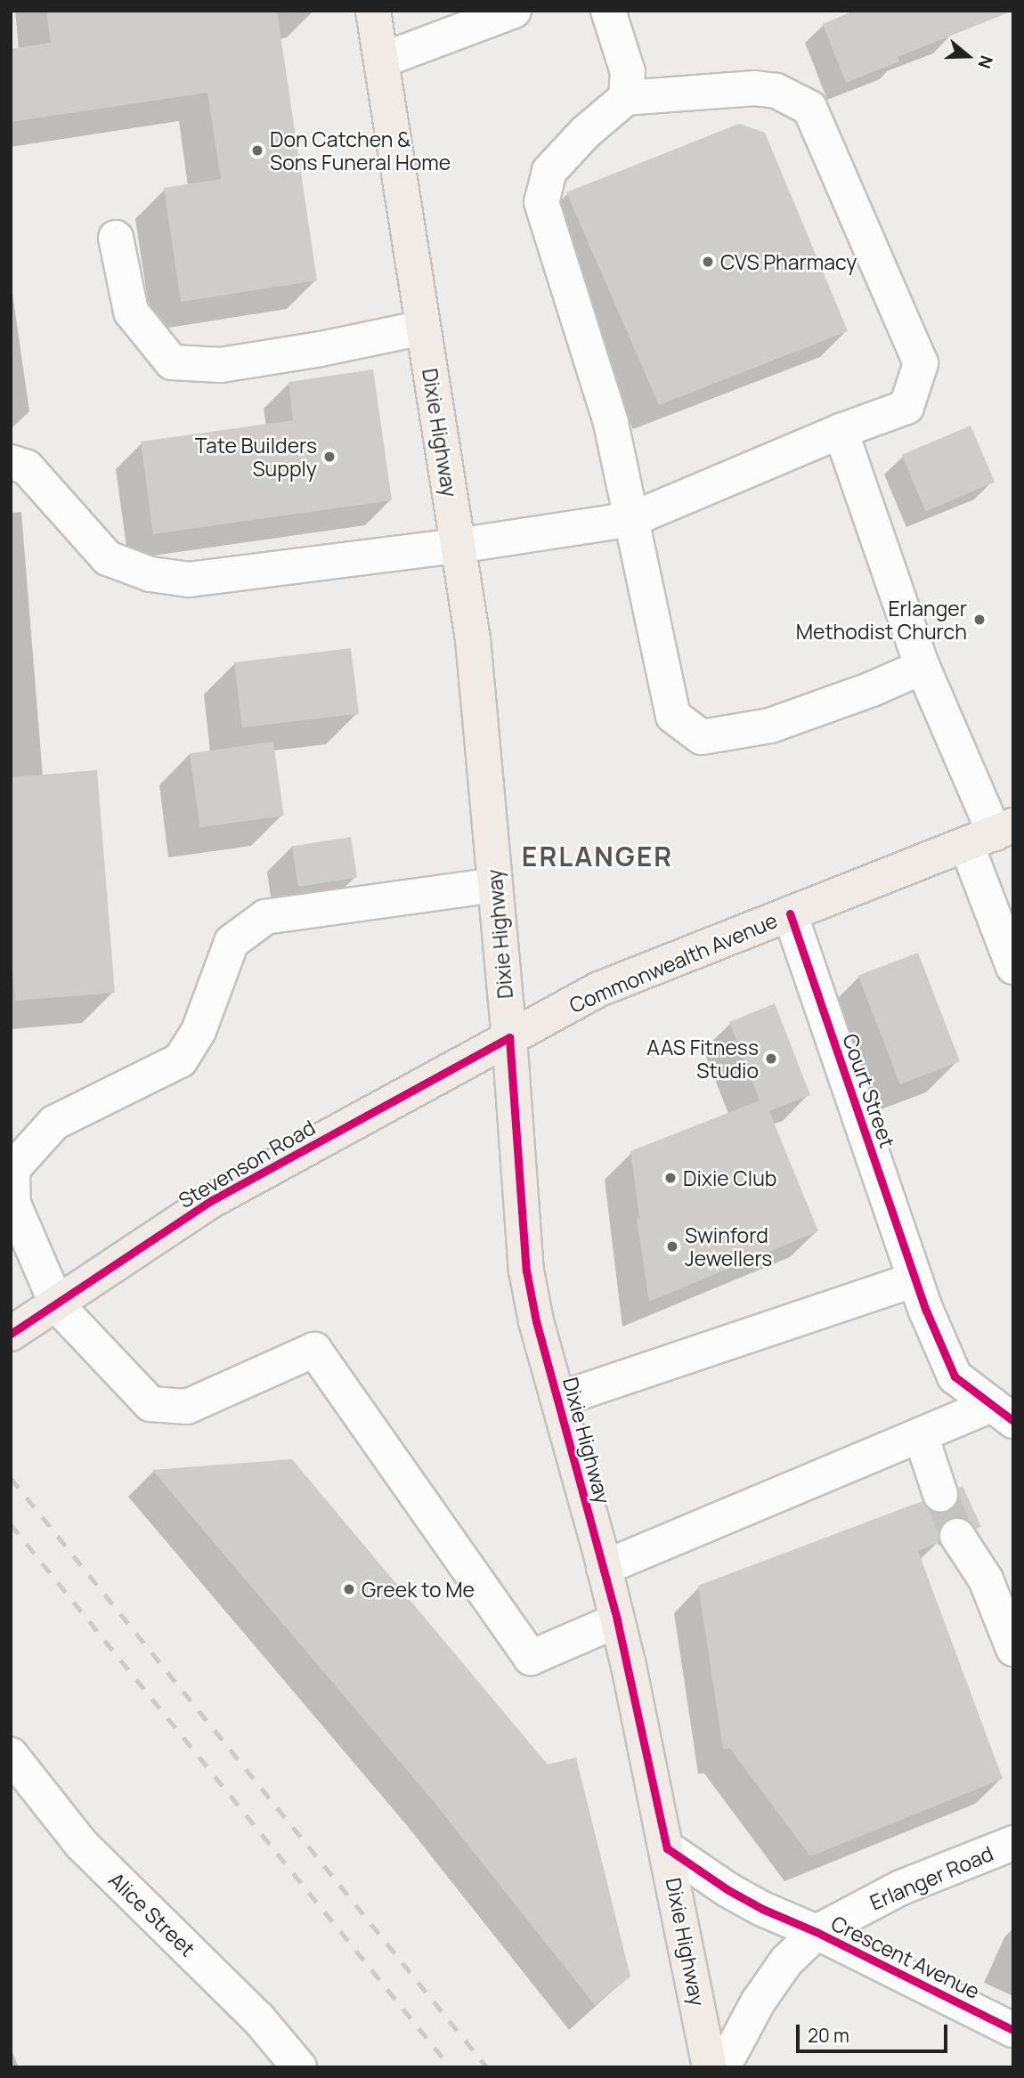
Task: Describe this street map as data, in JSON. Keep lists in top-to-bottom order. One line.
{"streets":{"main road":["Dixie Highway","Commonwealth Avenue","Stevenson Road"],"street":["Court Street","Erlanger Road","Alice Street","Crescent Avenue"]},"crossings":[["Dixie Highway","Commonwealth Avenue"],["Dixie Highway","Stevenson Road"],["Commonwealth Avenue","Court Street"],["Commonwealth Avenue","Stevenson Road"],["Erlanger Road","Crescent Avenue"]],"districts":["ERLANGER"],"places":["Don Catchen & Sons Funeral Home","CVS Pharmacy","Tate Builders Supply","Erlanger Methodist Church","AAS Fitness Studio","Dixie Club","Swinford Jewellers","Greek to Me"],"scale_bar":"20 m","north":"right"}
